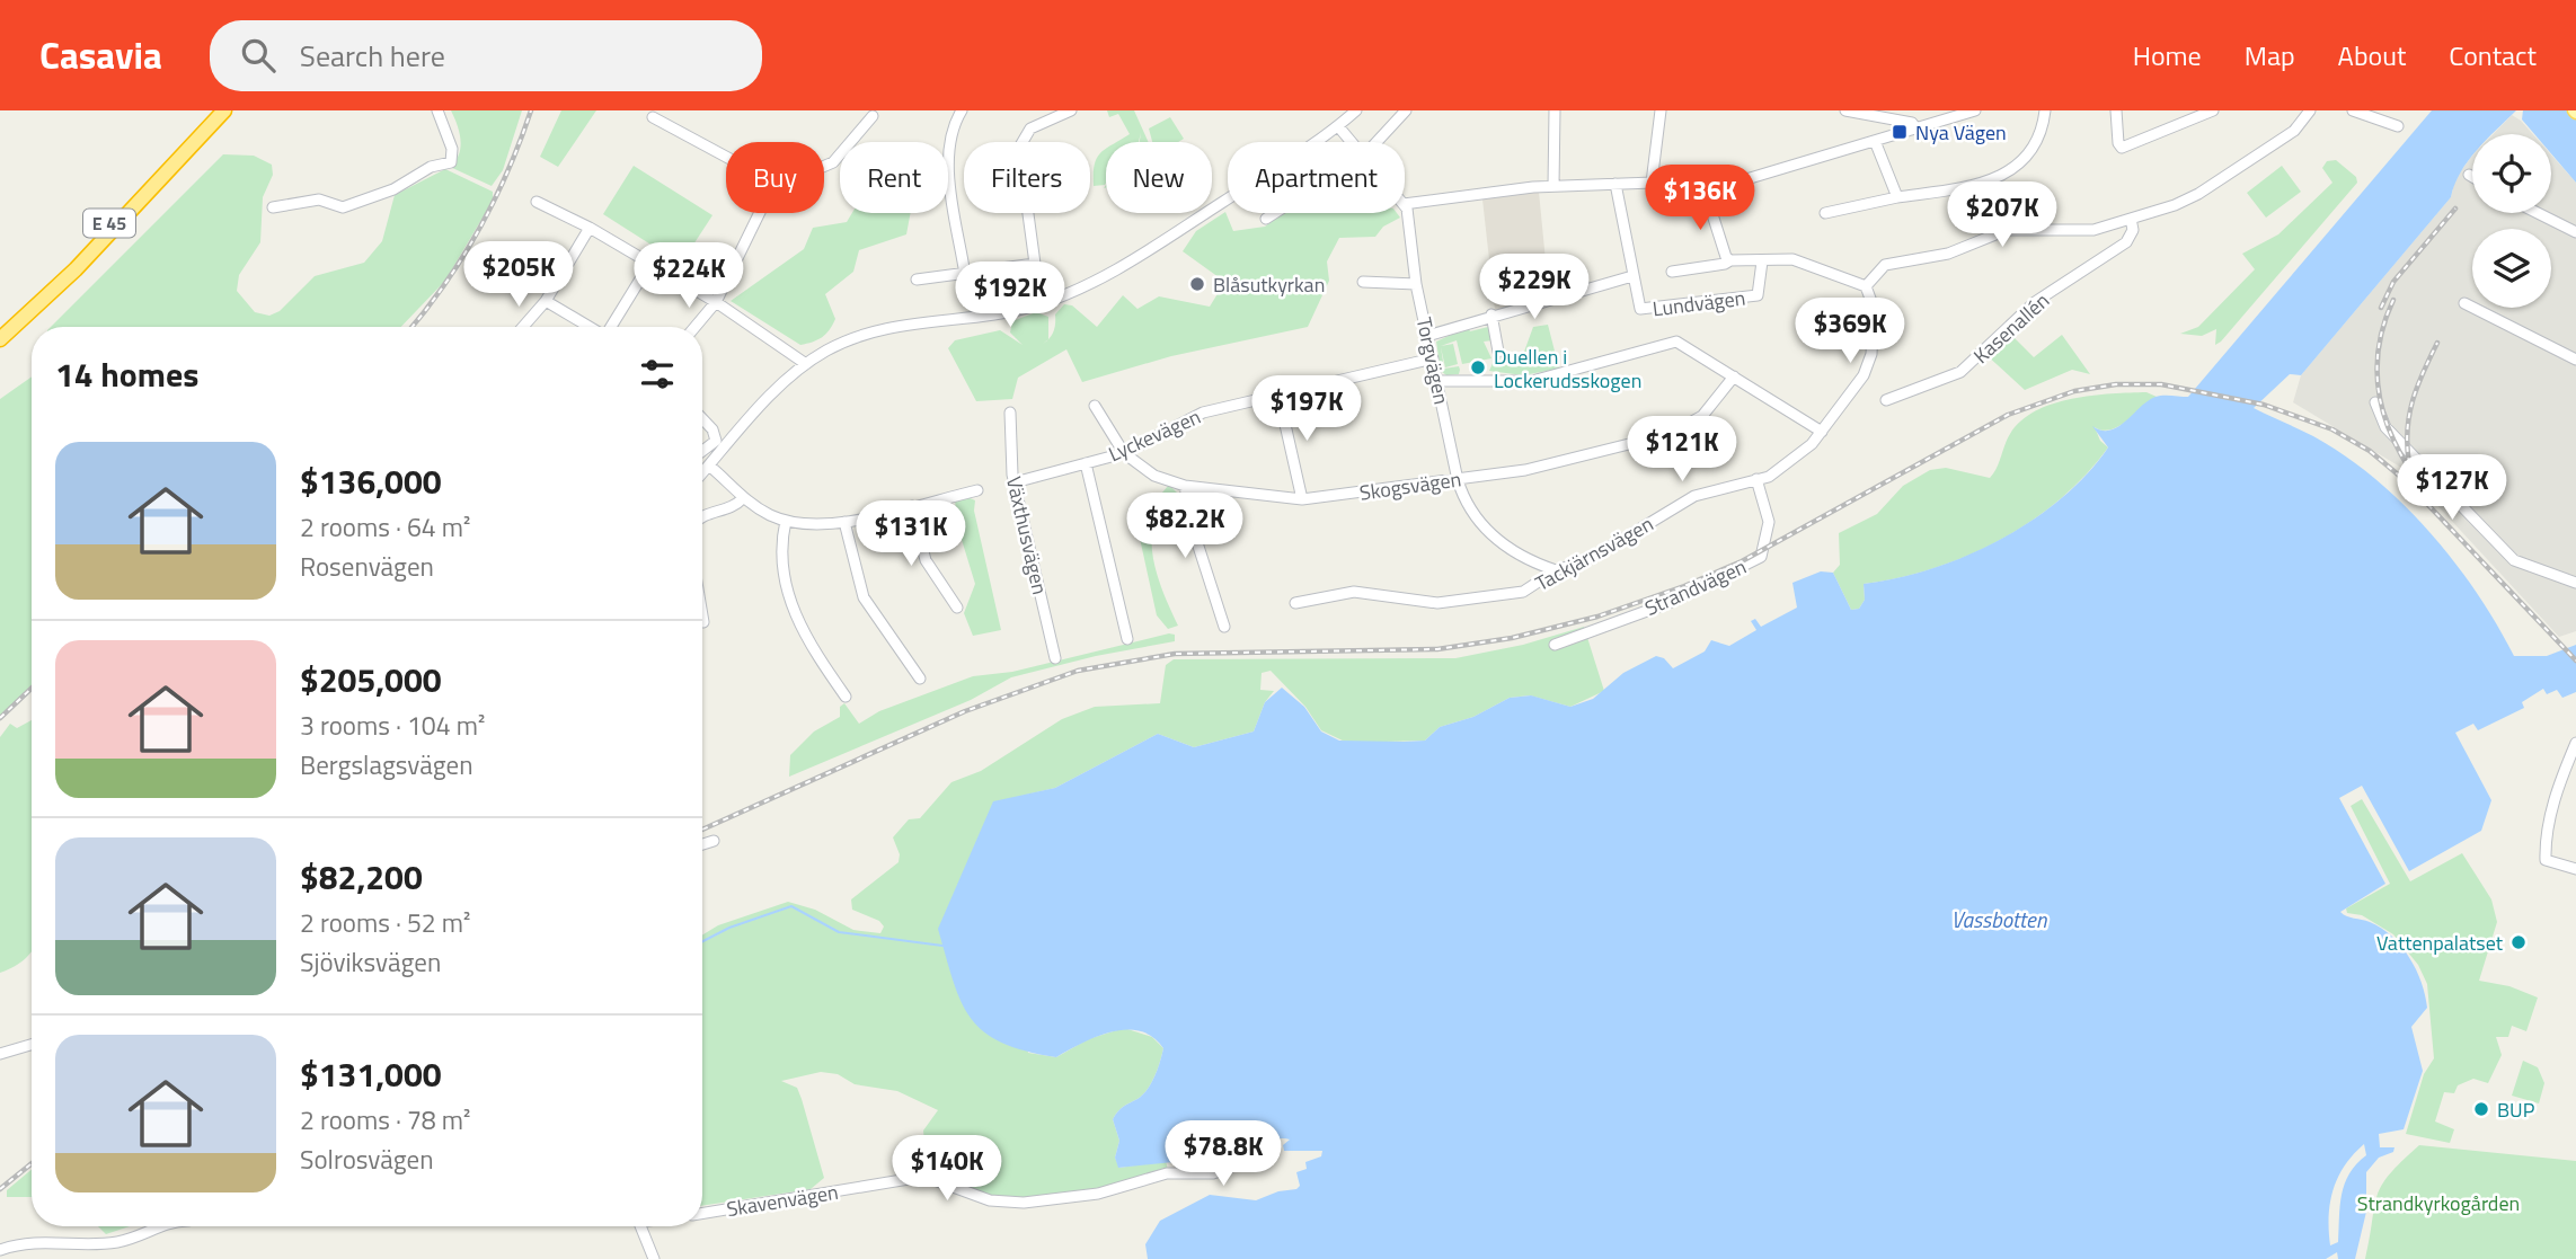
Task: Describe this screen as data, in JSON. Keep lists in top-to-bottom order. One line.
{"streets":{"highway":["E 45"],"street":["Lundvägen","Kasenallén","Torgvägen","Lyckevägen","Skogsvägen","Växthusvägen","Tackjärnsvägen","Strandvägen","Skavenvägen"]},"crossings":[["Torgvägen","Lyckevägen"],["Torgvägen","Skogsvägen"],["Torgvägen","Tackjärnsvägen"],["Lyckevägen","Skogsvägen"],["Lyckevägen","Växthusvägen"],["Tackjärnsvägen","Strandvägen"]],"water":["Vassbotten"],"parks":["Strandkyrkogården"],"places":{"transit":["Nya Vägen"],"other":["Blåsutkyrkan","Duellen i Lockerudsskogen","Vattenpalatset","BUP"]},"page":{"header":"Casavia","search":"Search here","nav":["Home","Map","About","Contact"],"chip":["Buy","Rent","Filters","New","Apartment"],"price":["$136K","$207K","$205K","$224K","$229K","$192K","$369K","$197K","$121K","$127K","$82.2K","$131K","$78.8K","$140K"],"heading":"14 homes","list":[{"name":"$136,000","note":"2 rooms · 64 m² · Rosenvägen"},{"name":"$205,000","note":"3 rooms · 104 m² · Bergslagsvägen"},{"name":"$82,200","note":"2 rooms · 52 m² · Sjöviksvägen"},{"name":"$131,000","note":"2 rooms · 78 m² · Solrosvägen"}]}}
